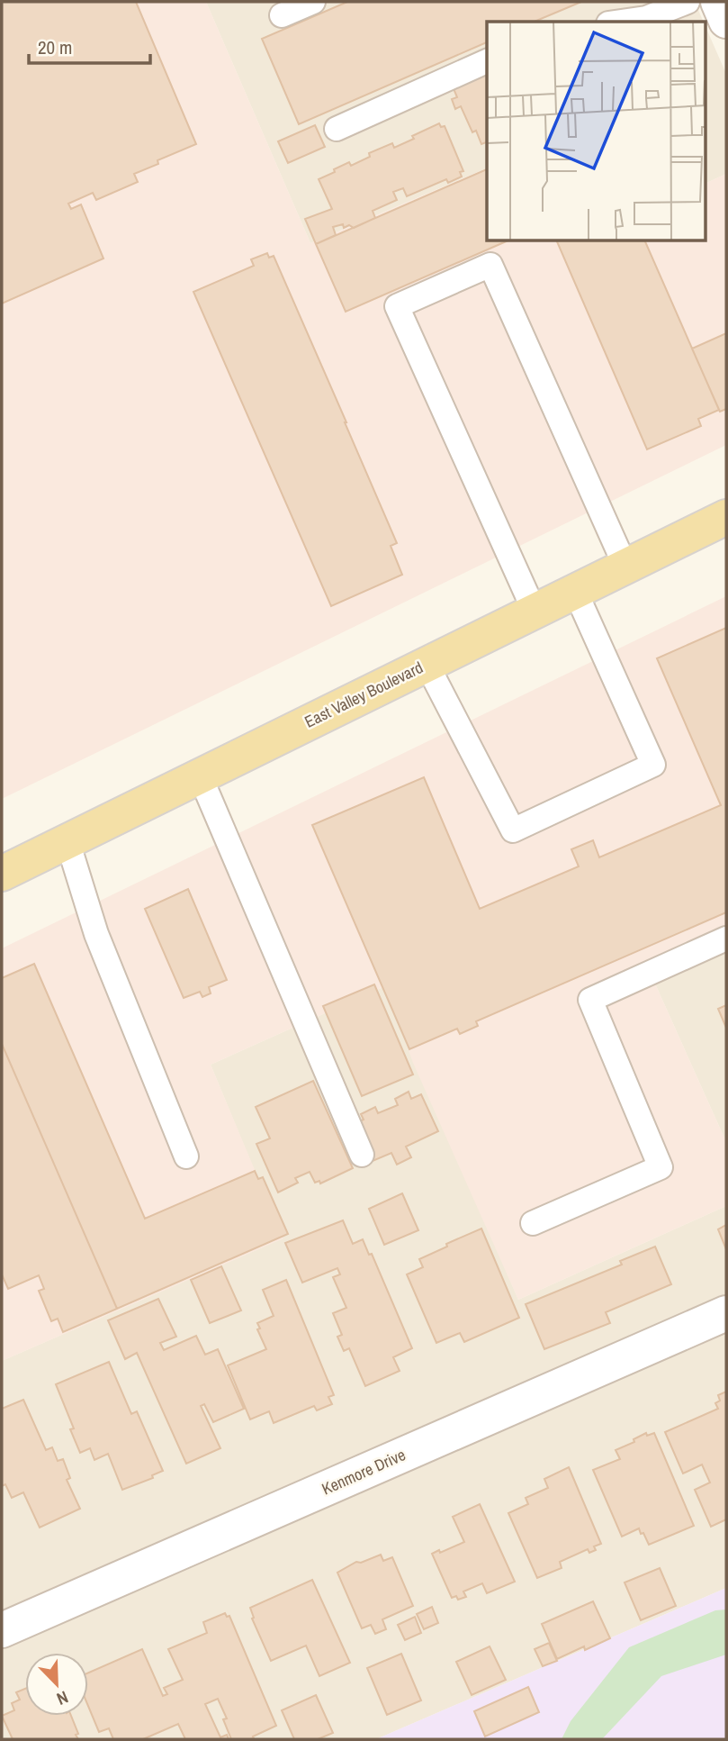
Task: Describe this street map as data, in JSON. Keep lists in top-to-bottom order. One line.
{"streets":{"main road":["East Valley Boulevard"],"street":["Kenmore Drive"]},"scale_bar":"20 m","north":"bottom right"}
